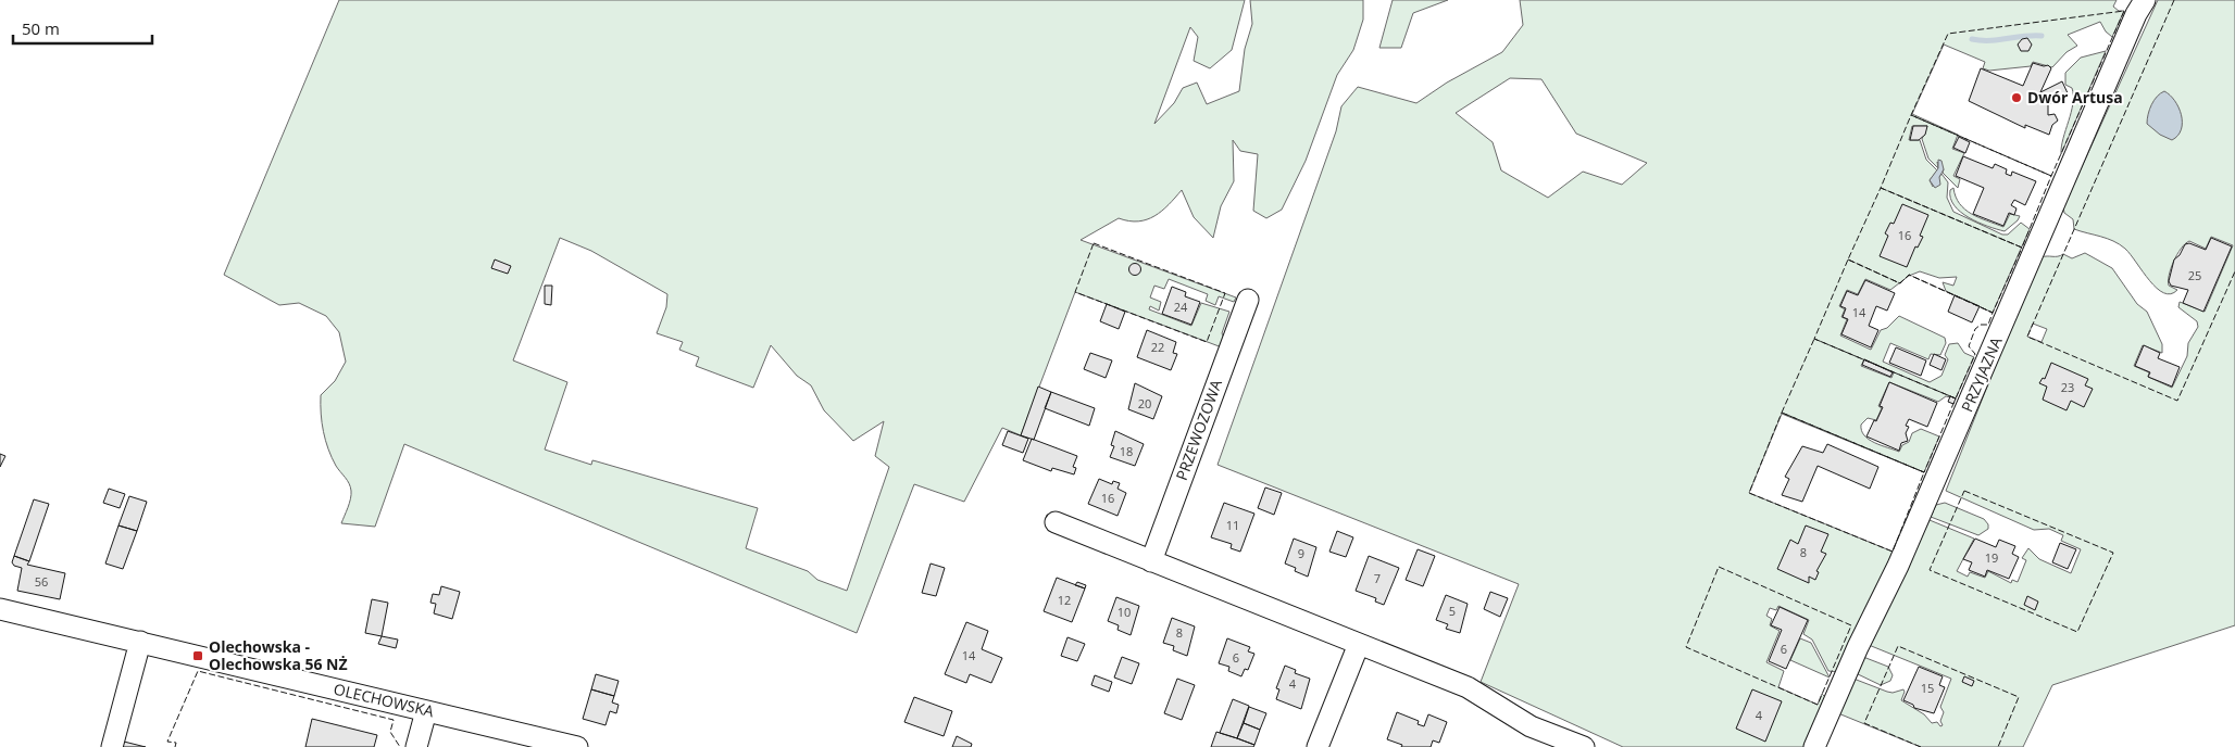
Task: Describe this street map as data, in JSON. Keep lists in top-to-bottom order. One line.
{"streets":{"street":["PRZYJAZNA","PRZEWOZOWA","OLECHOWSKA"]},"places":{"other":["Dwór Artusa"],"transit":["Olechowska - Olechowska 56 NŻ"]},"house_numbers":["16","25","24","14","22","23","20","18","16","11","8","9","19","7","56","12","5","10","8","6","14","6","4","15","4"],"scale_bar":"50 m"}
